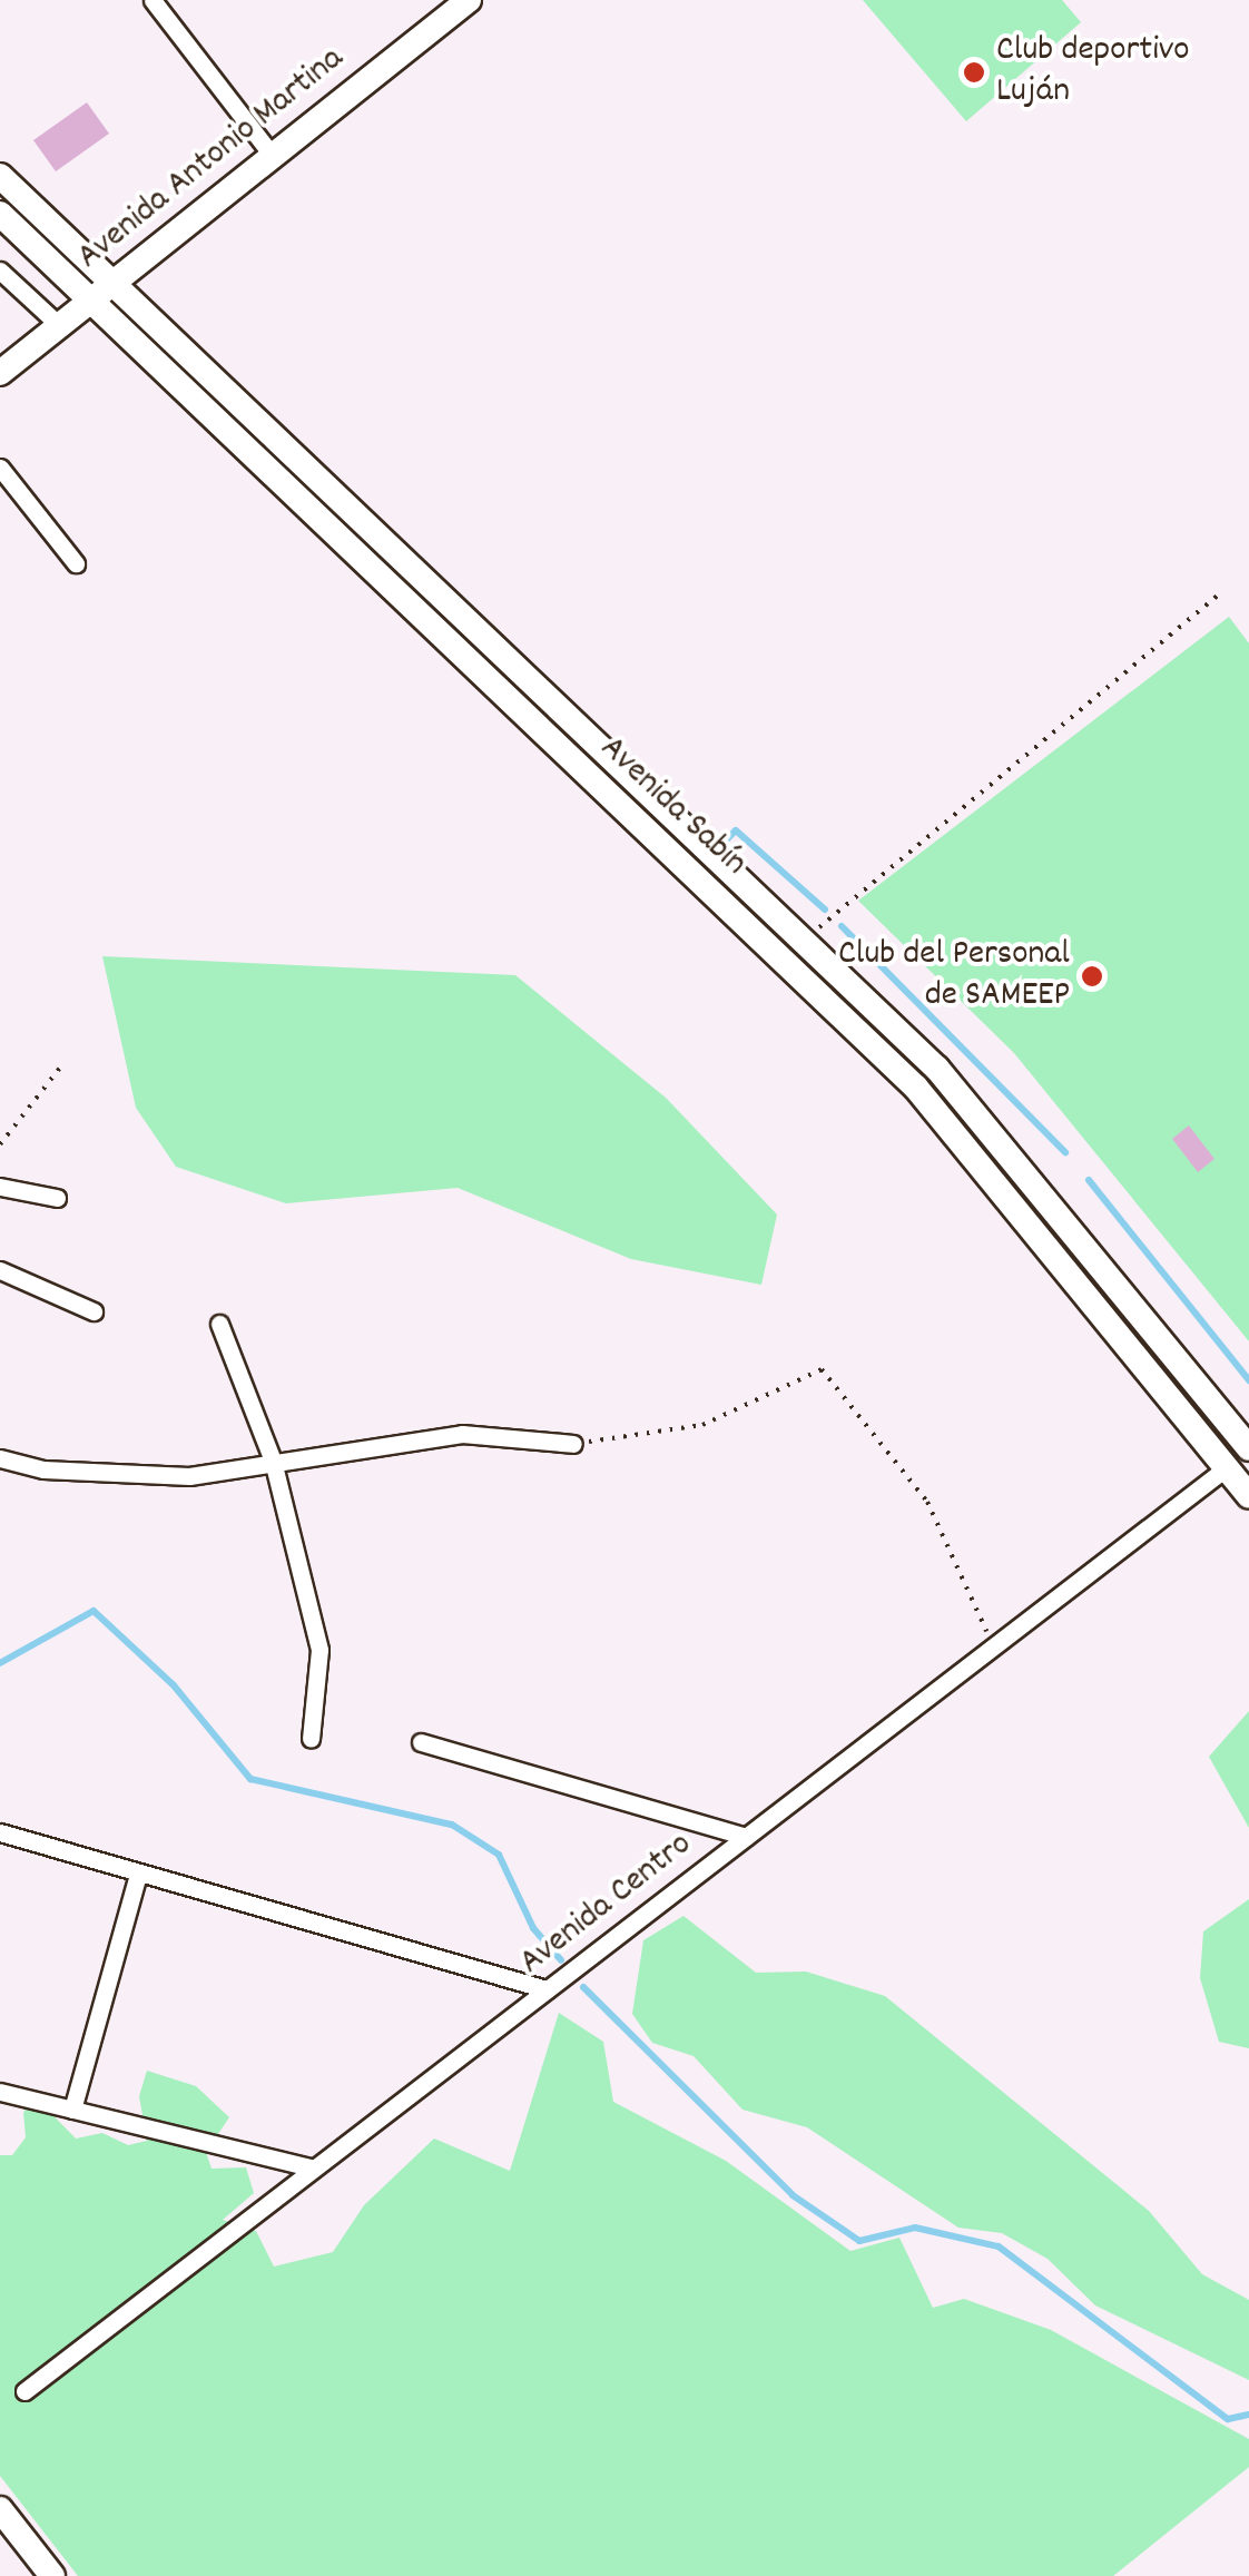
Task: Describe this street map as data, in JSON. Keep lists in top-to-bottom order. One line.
{"streets":{"main road":["Avenida Antonio Martina","Avenida Sabín"],"street":["Avenida Centro"]},"crossings":[["Avenida Antonio Martina","Avenida Sabín"],["Avenida Sabín","Avenida Centro"]],"places":["Club deportivo Luján","Club del Personal de SAMEEP"]}
